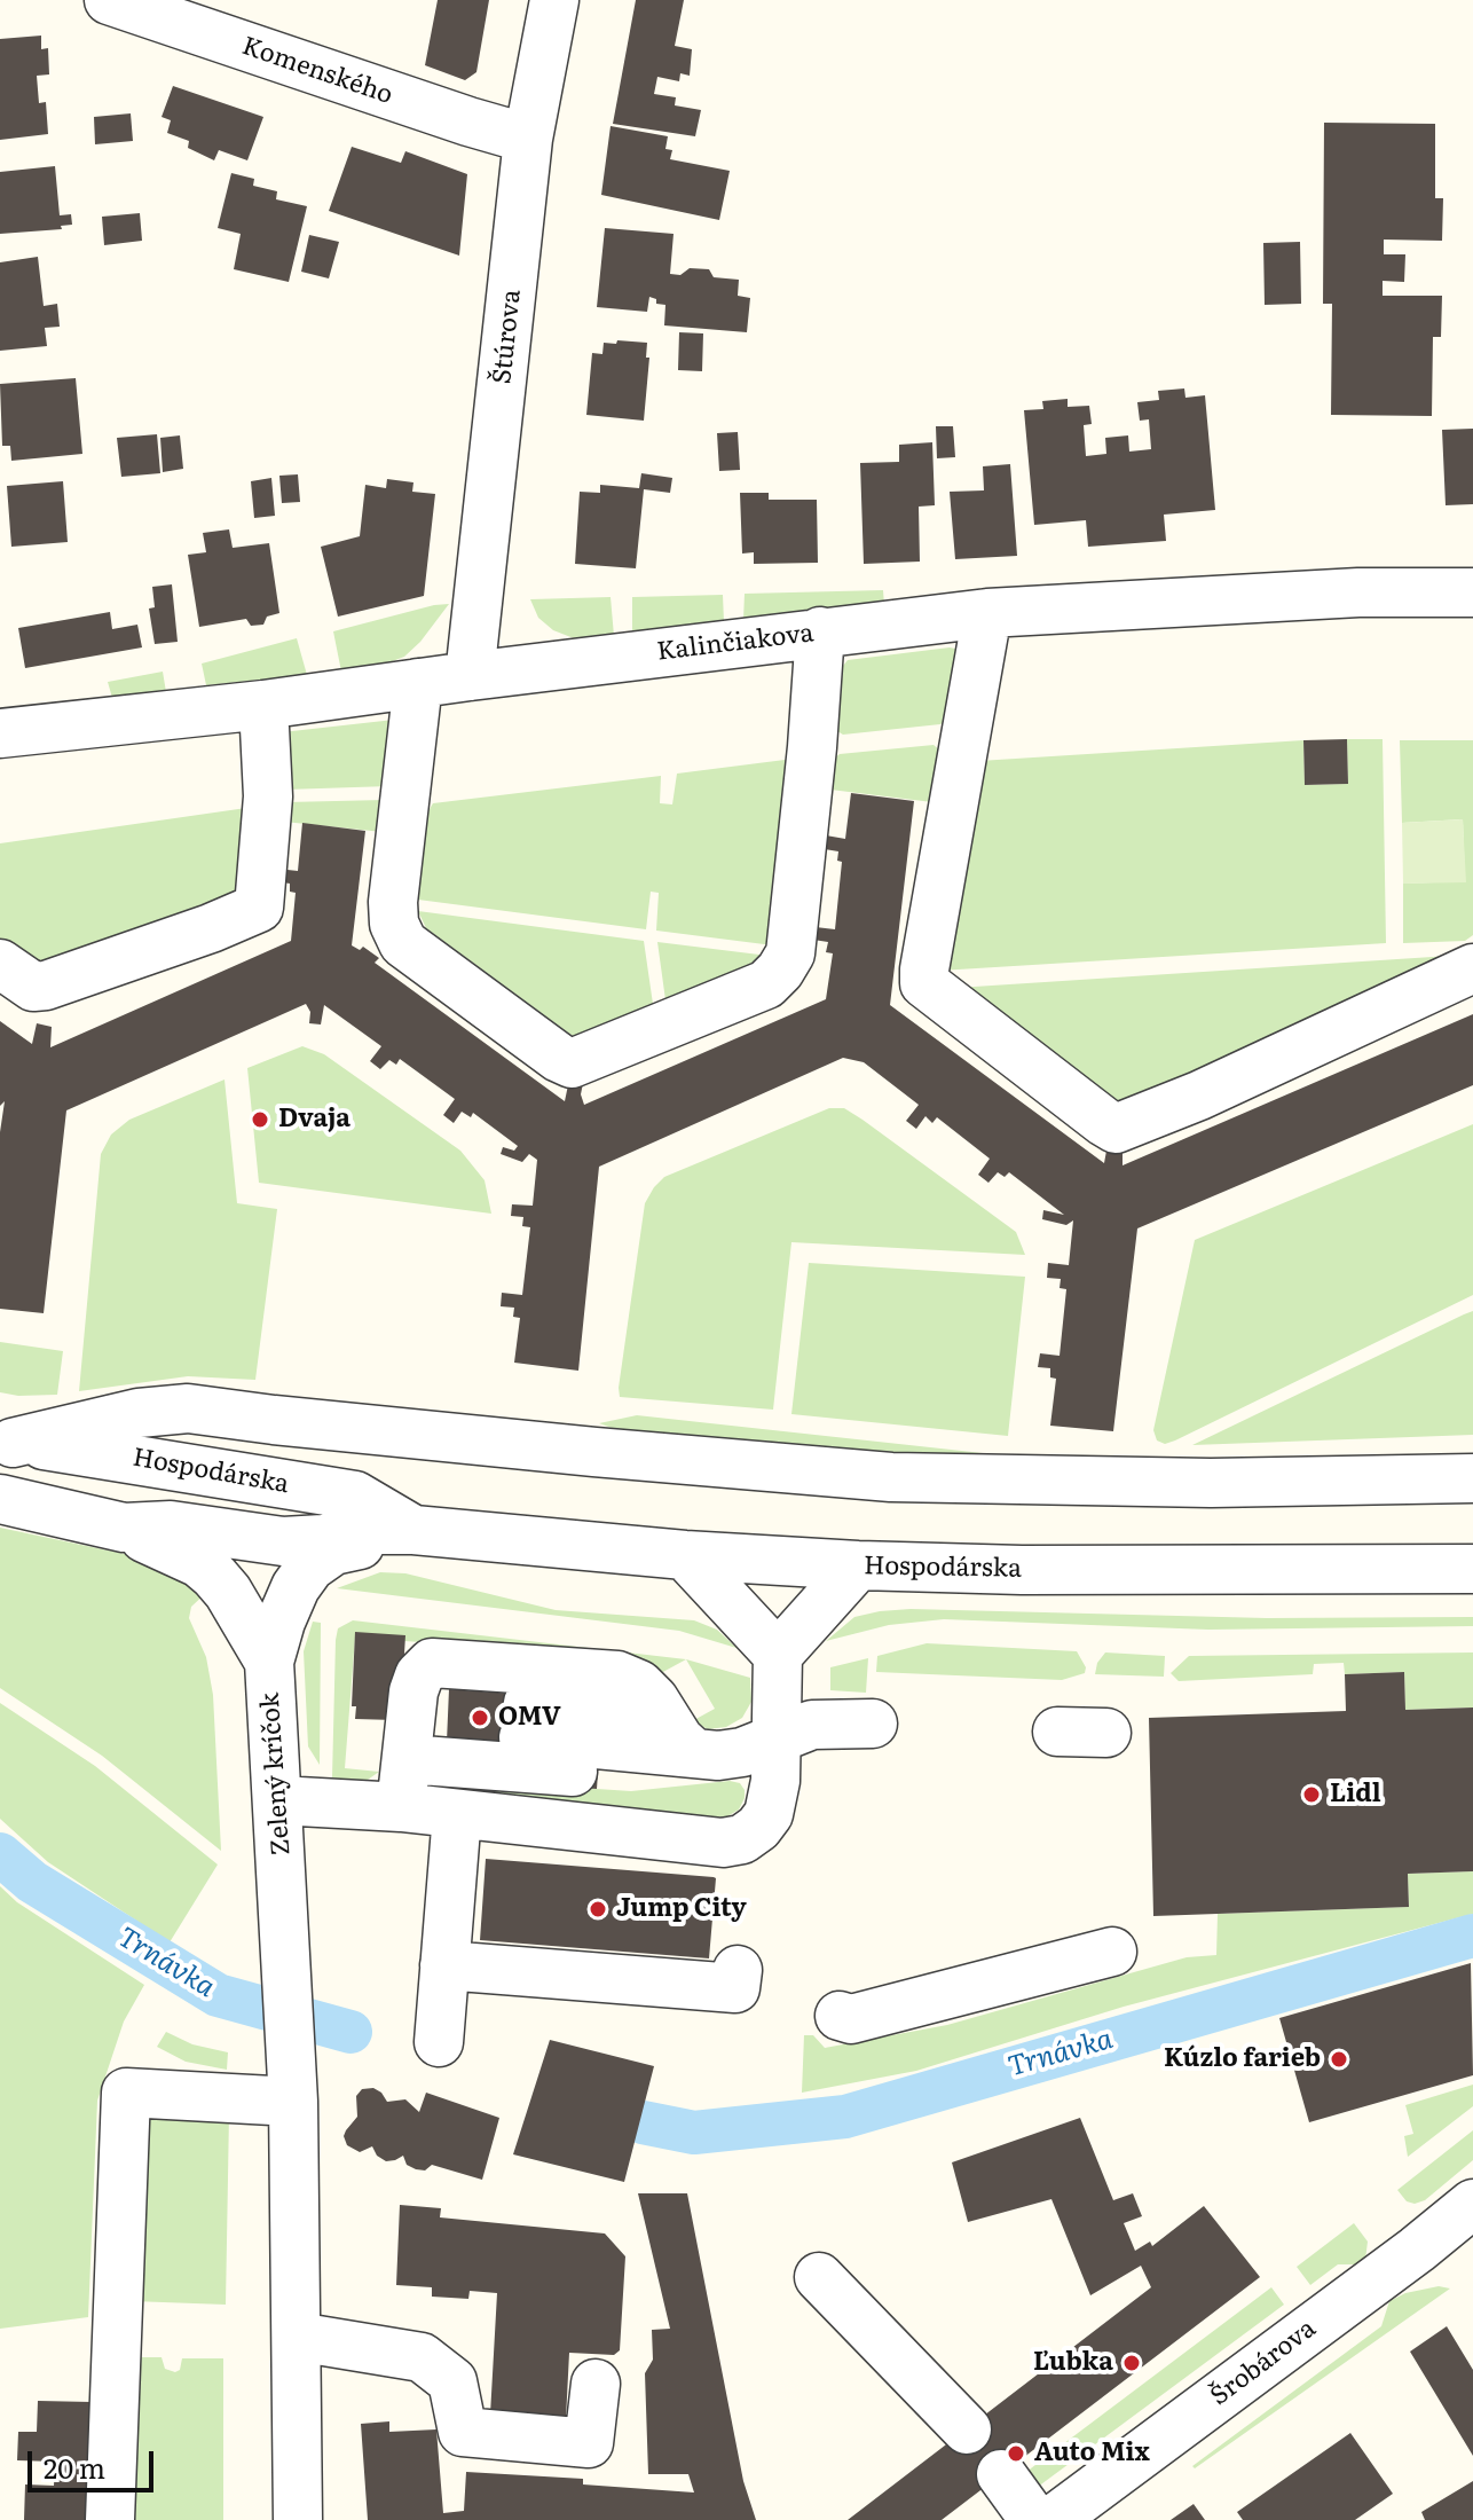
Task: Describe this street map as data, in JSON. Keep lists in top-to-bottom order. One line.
{"streets":{"street":["Komenského","Štúrova","Kalinčiakova","Hospodárska","Zelený kríčok","Šrobárova"]},"crossings":[["Komenského","Štúrova"],["Štúrova","Kalinčiakova"],["Hospodárska","Zelený kríčok"]],"water":["Trnávka"],"places":["Dvaja","OMV","Lidl","Jump City","Kúzlo farieb","Ľubka","Auto Mix"],"scale_bar":"20 m"}
